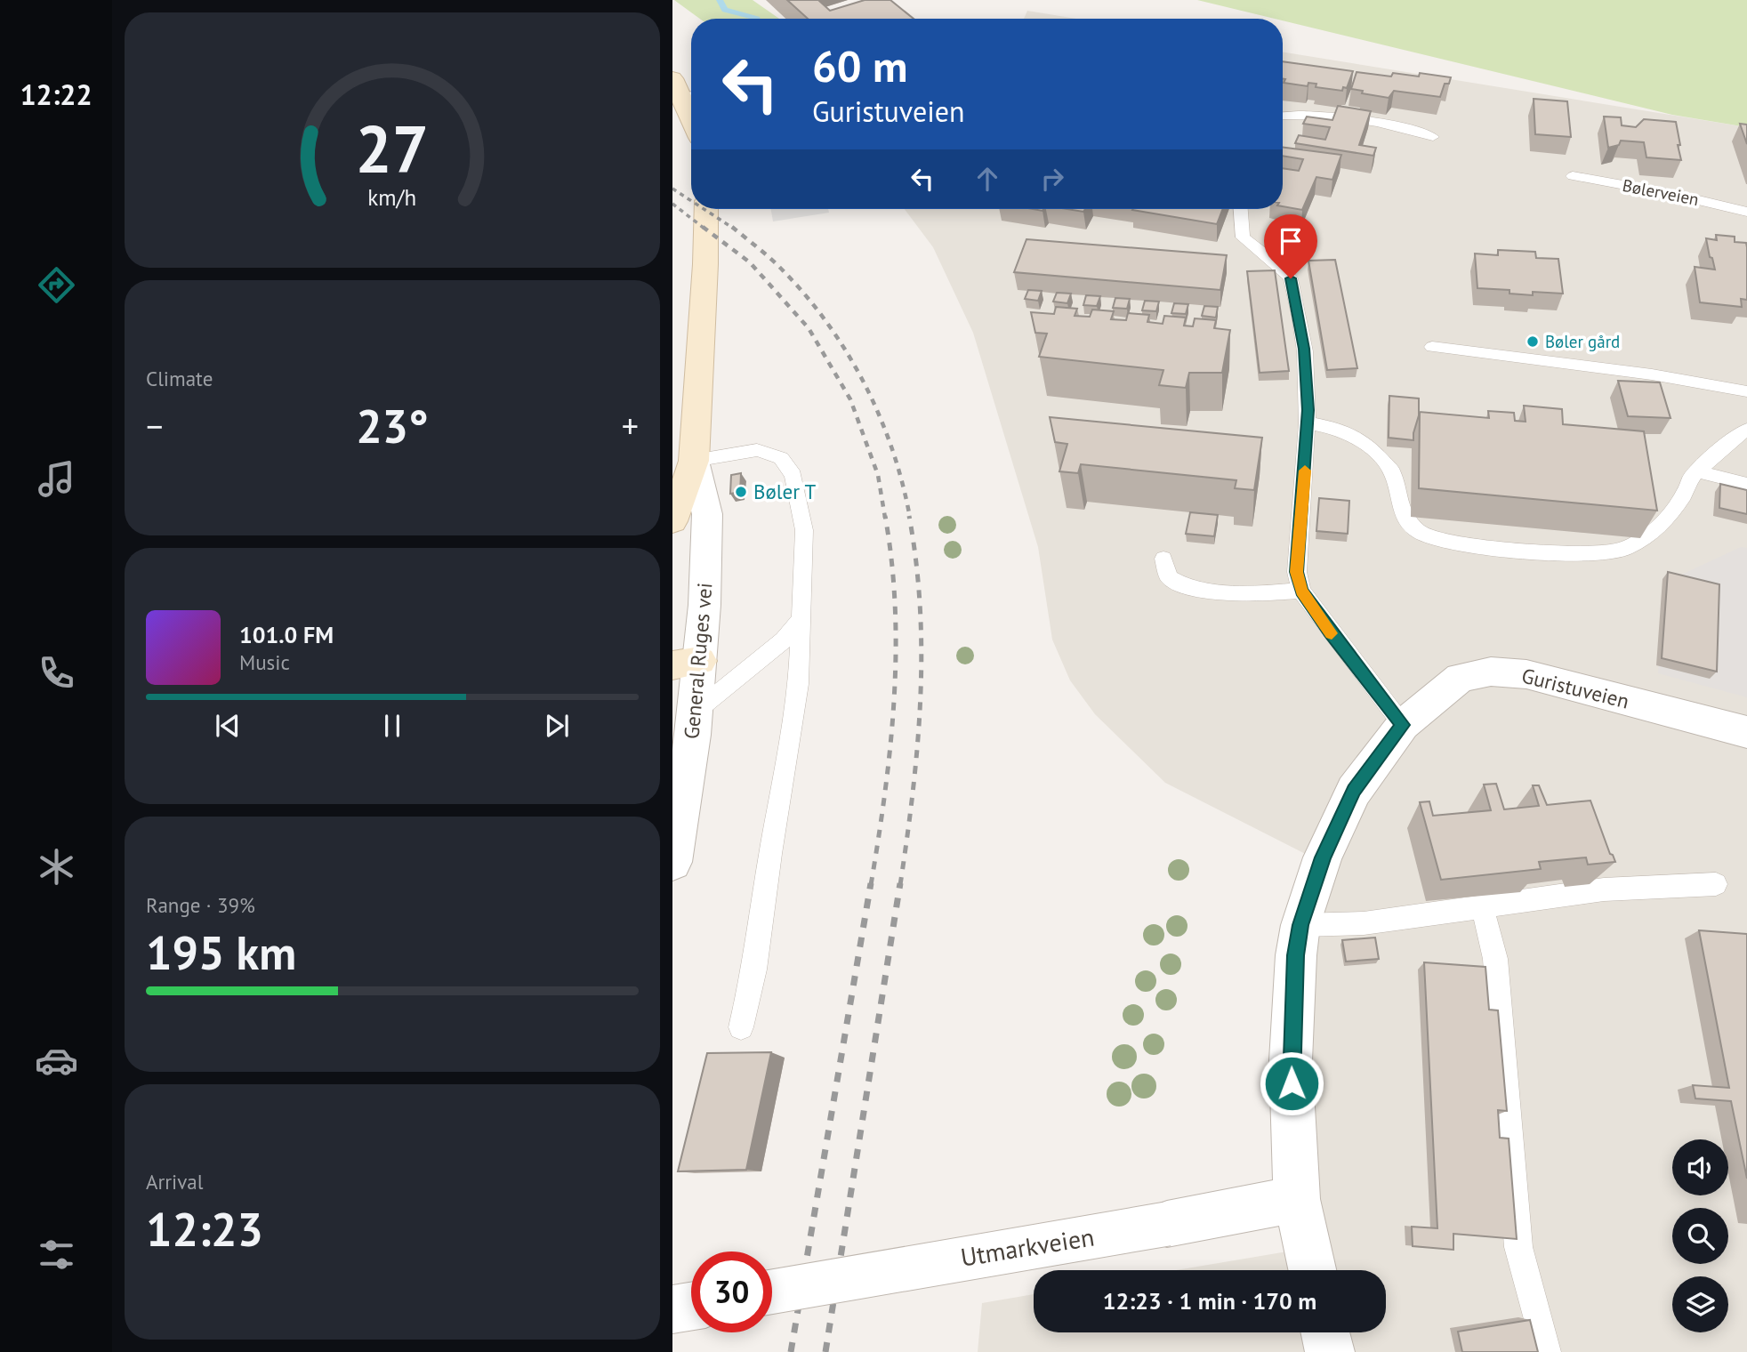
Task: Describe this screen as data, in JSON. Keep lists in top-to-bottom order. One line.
{"streets":{"main road":["General Ruges vei"],"street":["Guristuveien","Utmarkveien"],"lane":["Bølerveien"]},"crossings":[["Guristuveien","Utmarkveien"]],"places":["Bøler gård","Bøler T"],"page":{"tabs":"12:22","turn":["60 m","Guristuveien"],"tile":["Climate",["Range · 39%","195 km"],["Arrival","12:23"]],"heat":["−","23°","+"],"song":["101.0 FM","Music"],"limit":"30","trip":"12:23 · 1 min · 170 m","gauge":["27","km/h"]}}
